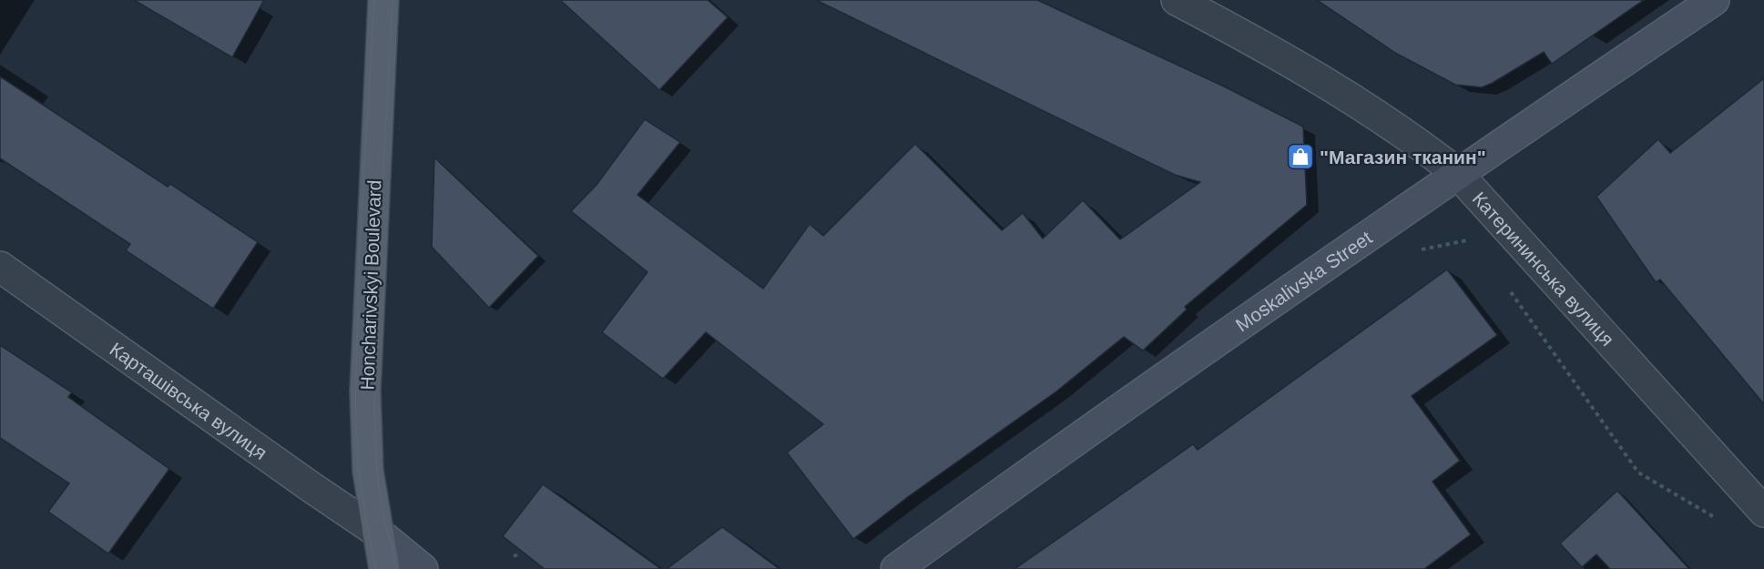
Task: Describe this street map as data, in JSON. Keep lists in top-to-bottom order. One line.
{"streets":{"main road":["Moskalivska Street","Honcharivskyi Boulevard"],"street":["Катерининська вулиця","Карташівська вулиця"]},"crossings":[["Катерининська вулиця","Moskalivska Street"],["Honcharivskyi Boulevard","Карташівська вулиця"]],"places":{"shop":["\"Магазин тканин\""]}}
